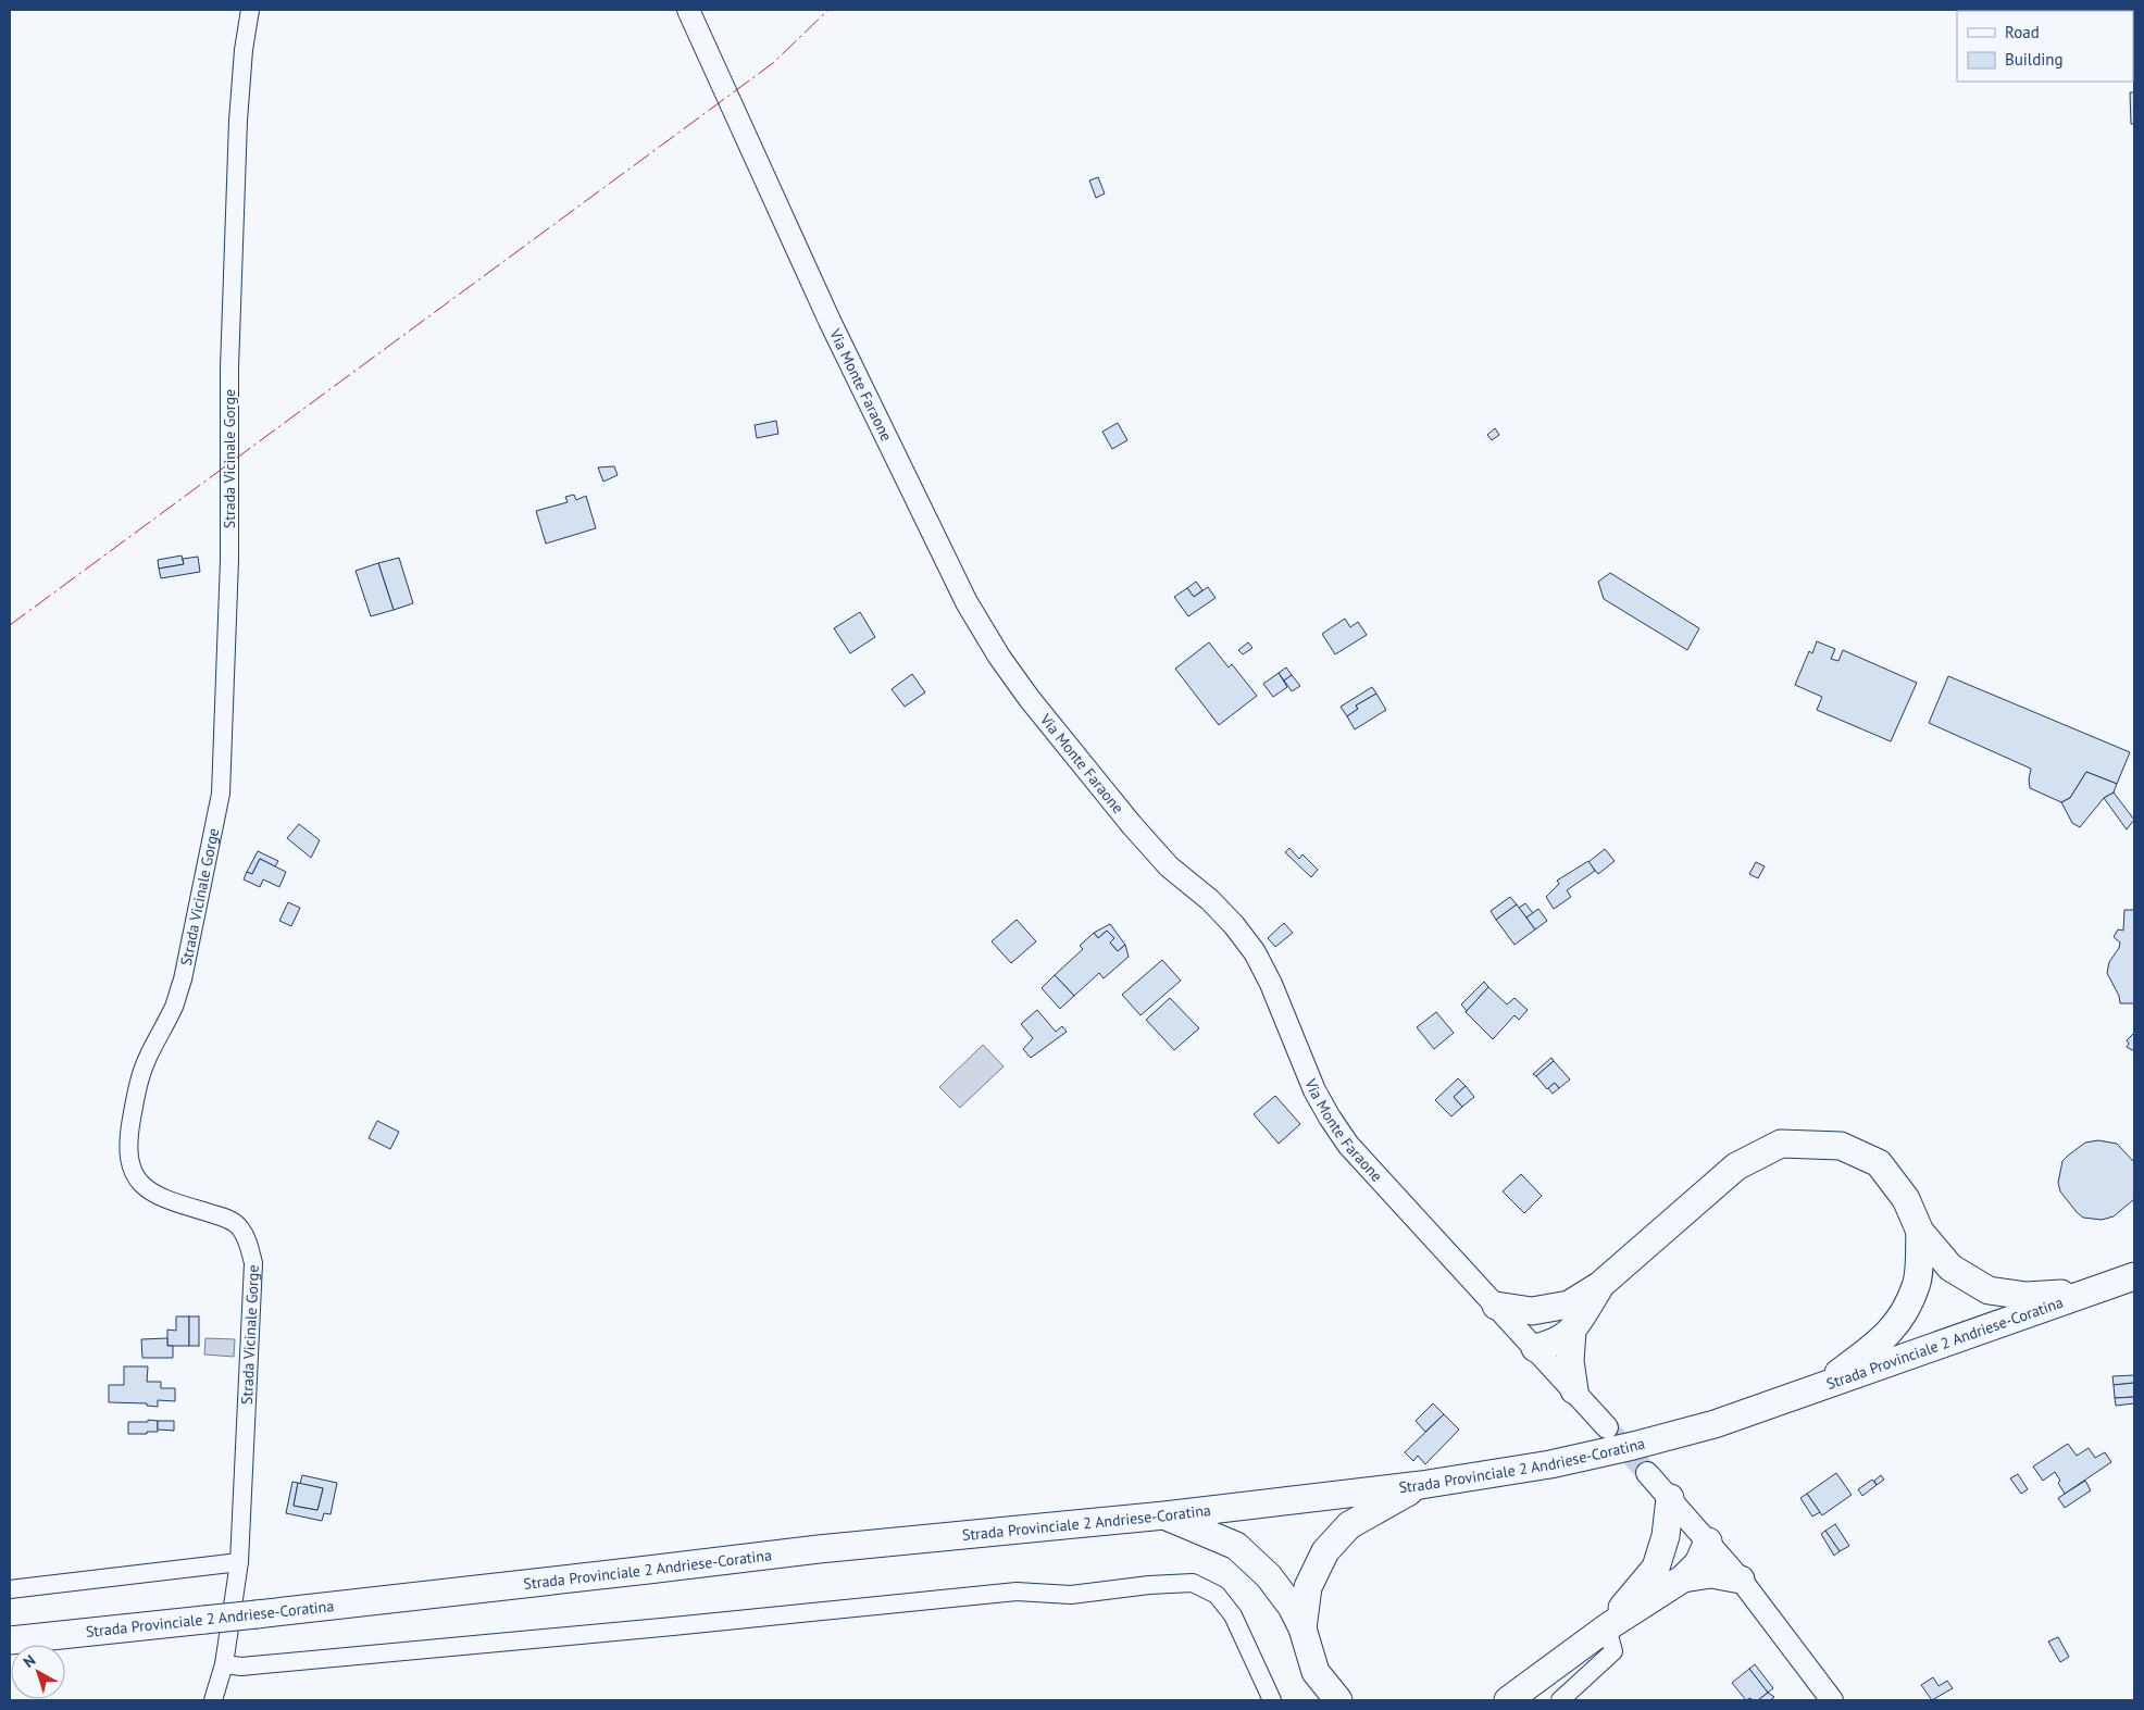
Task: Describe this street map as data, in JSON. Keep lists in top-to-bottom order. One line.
{"streets":{"main road":["Strada Provinciale 2 Andriese-Coratina"],"street":["Via Monte Faraone","Strada Vicinale Gorge"]},"legend":["Road","Building"],"north":"top left"}
